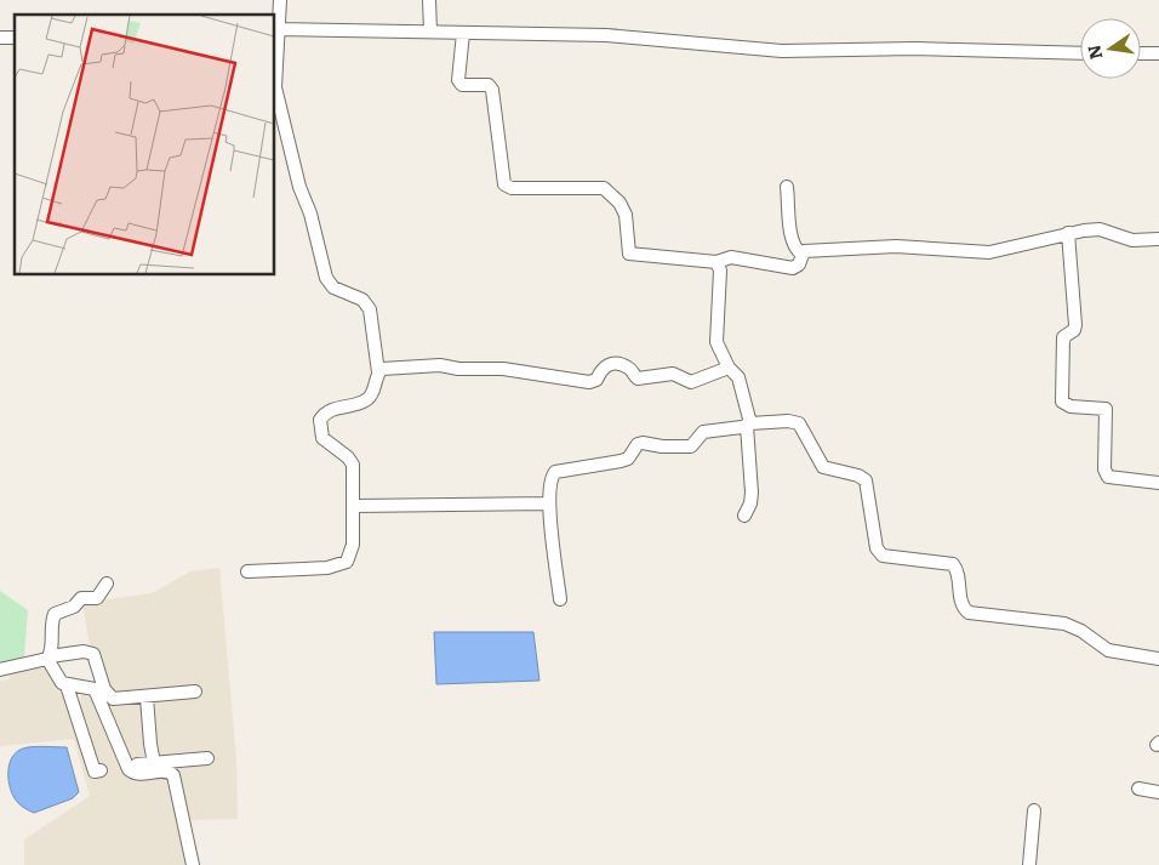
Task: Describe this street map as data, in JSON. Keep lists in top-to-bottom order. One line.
{"north":"left"}
